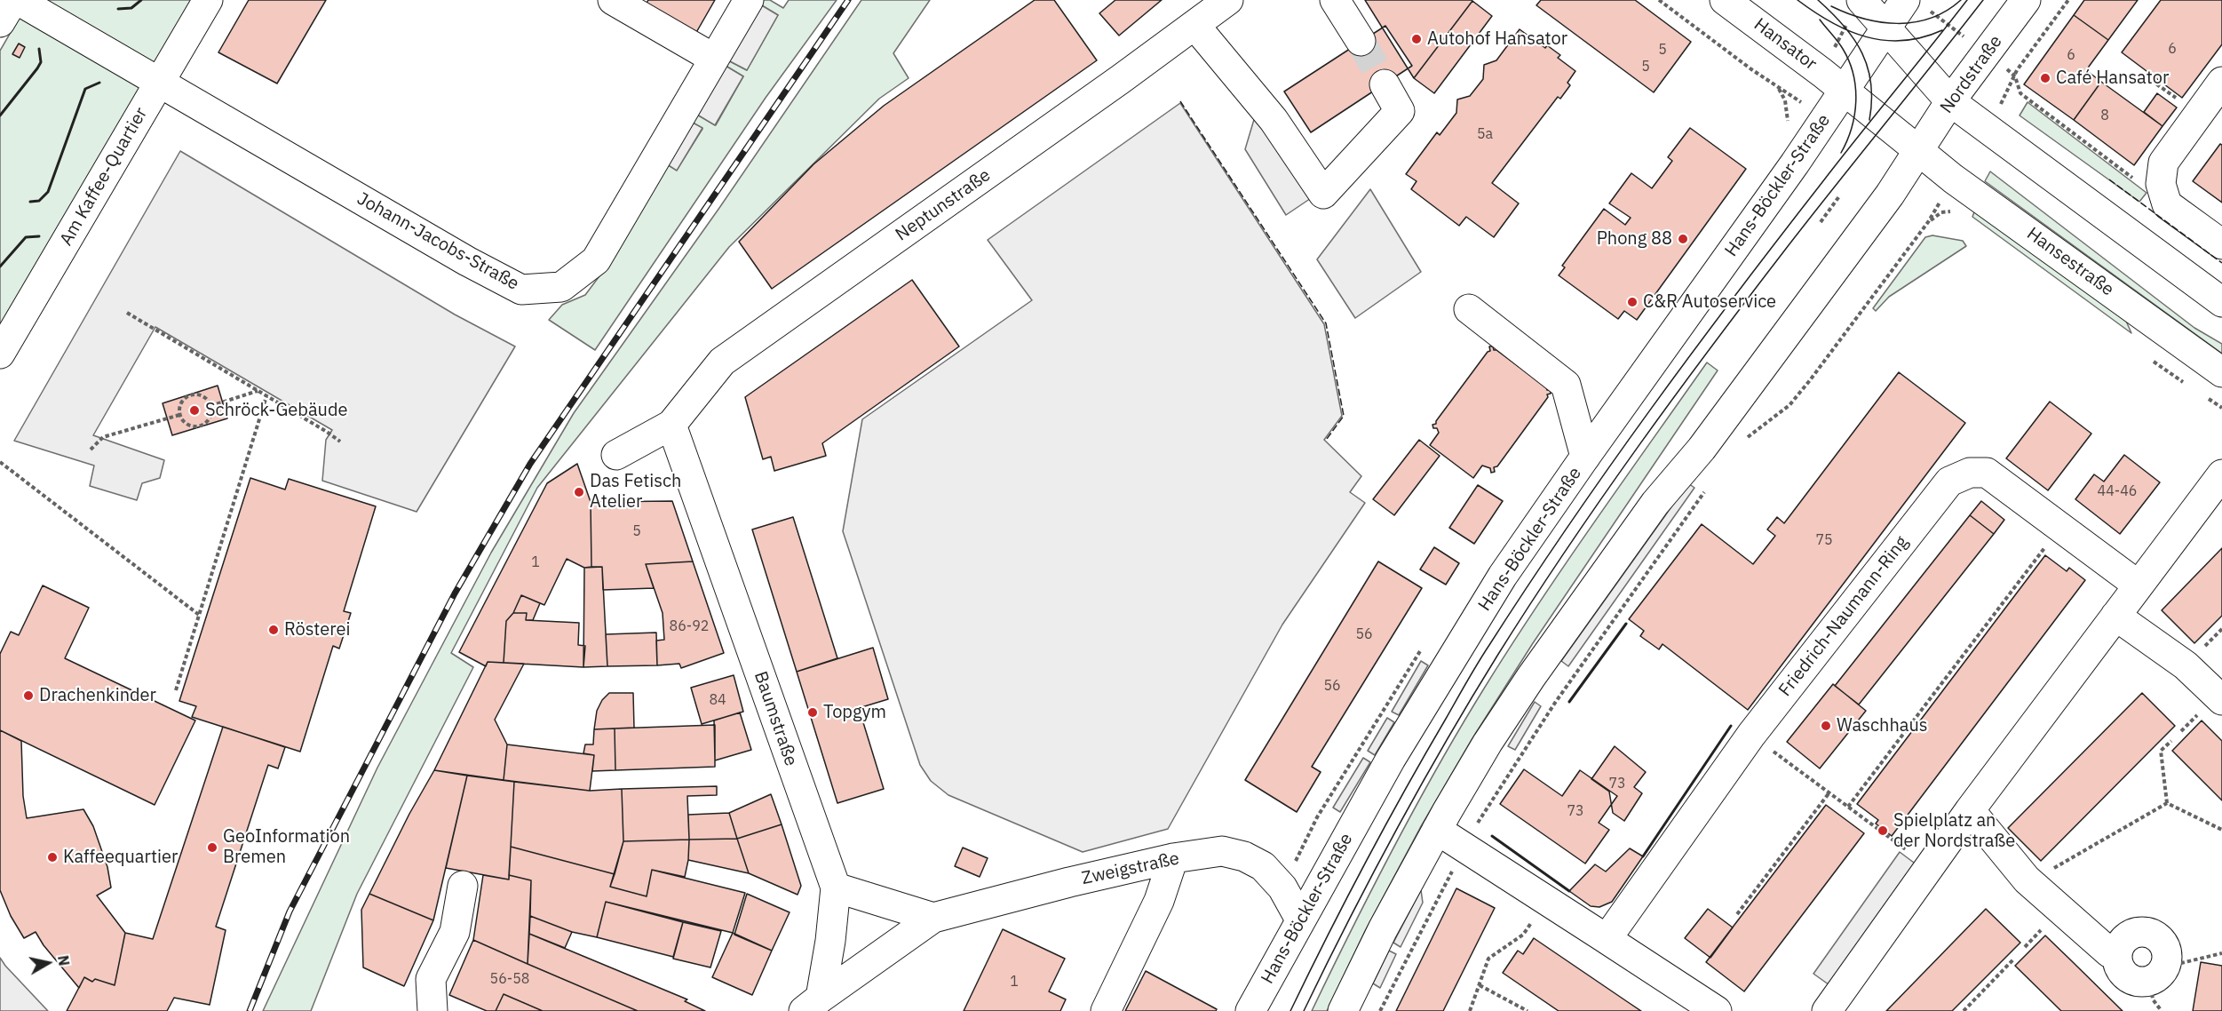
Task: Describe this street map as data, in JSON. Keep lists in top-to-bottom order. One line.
{"streets":{"street":["Hansator","Nordstraße","Am Kaffee-Quartier","Hans-Böckler-Straße","Neptunstraße","Johann-Jacobs-Straße","Hansestraße","Friedrich-Naumann-Ring","Baumstraße","Zweigstraße"]},"crossings":[["Hansator","Nordstraße"],["Hansator","Hans-Böckler-Straße"],["Hansator","Hansestraße"],["Nordstraße","Hansestraße"],["Am Kaffee-Quartier","Johann-Jacobs-Straße"],["Hans-Böckler-Straße","Zweigstraße"],["Neptunstraße","Baumstraße"],["Baumstraße","Zweigstraße"]],"places":["Autohof Hansator","Café Hansator","Phong 88","C&R Autoservice","Schröck-Gebäude","Das Fetisch Atelier","Rösterei","Drachenkinder","Topgym","Waschhaus","Spielplatz an der Nordstraße","GeoInformation Bremen","Kaffeequartier"],"house_numbers":["6","5","6","5","8","5a","44-46","5","75","1","86-92","56","56","84","73","73","56-58","1"],"north":"right"}
